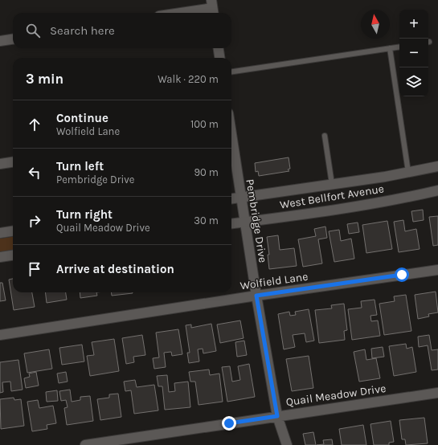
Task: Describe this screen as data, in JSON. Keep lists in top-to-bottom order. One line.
{"streets":{"street":["West Bellfort Avenue","Pembridge Drive","Wolfield Lane","Quail Meadow Drive"]},"crossings":[["West Bellfort Avenue","Pembridge Drive"],["Pembridge Drive","Wolfield Lane"],["Pembridge Drive","Quail Meadow Drive"]],"north":"top","page":{"map_buttons":["+","−"],"search":"Search here","heading":["3 min","Walk · 220 m"],"list":[["Continue","Wolfield Lane","100 m"],["Turn left","Pembridge Drive","90 m"],["Turn right","Quail Meadow Drive","30 m"],"Arrive at destination"]}}
